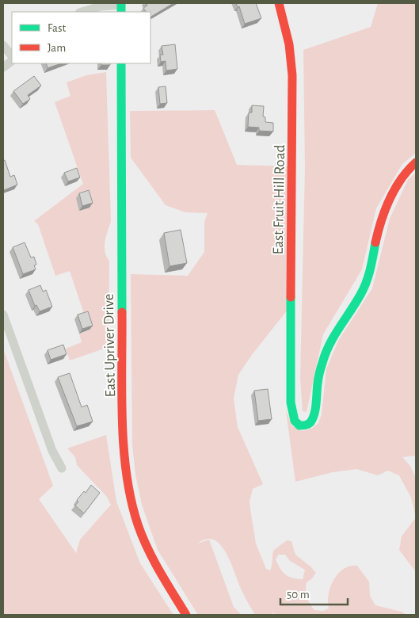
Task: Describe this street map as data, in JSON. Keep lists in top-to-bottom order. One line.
{"streets":{"street":["East Fruit Hill Road","East Upriver Drive"]},"legend":["Fast","Jam"],"scale_bar":"50 m"}
